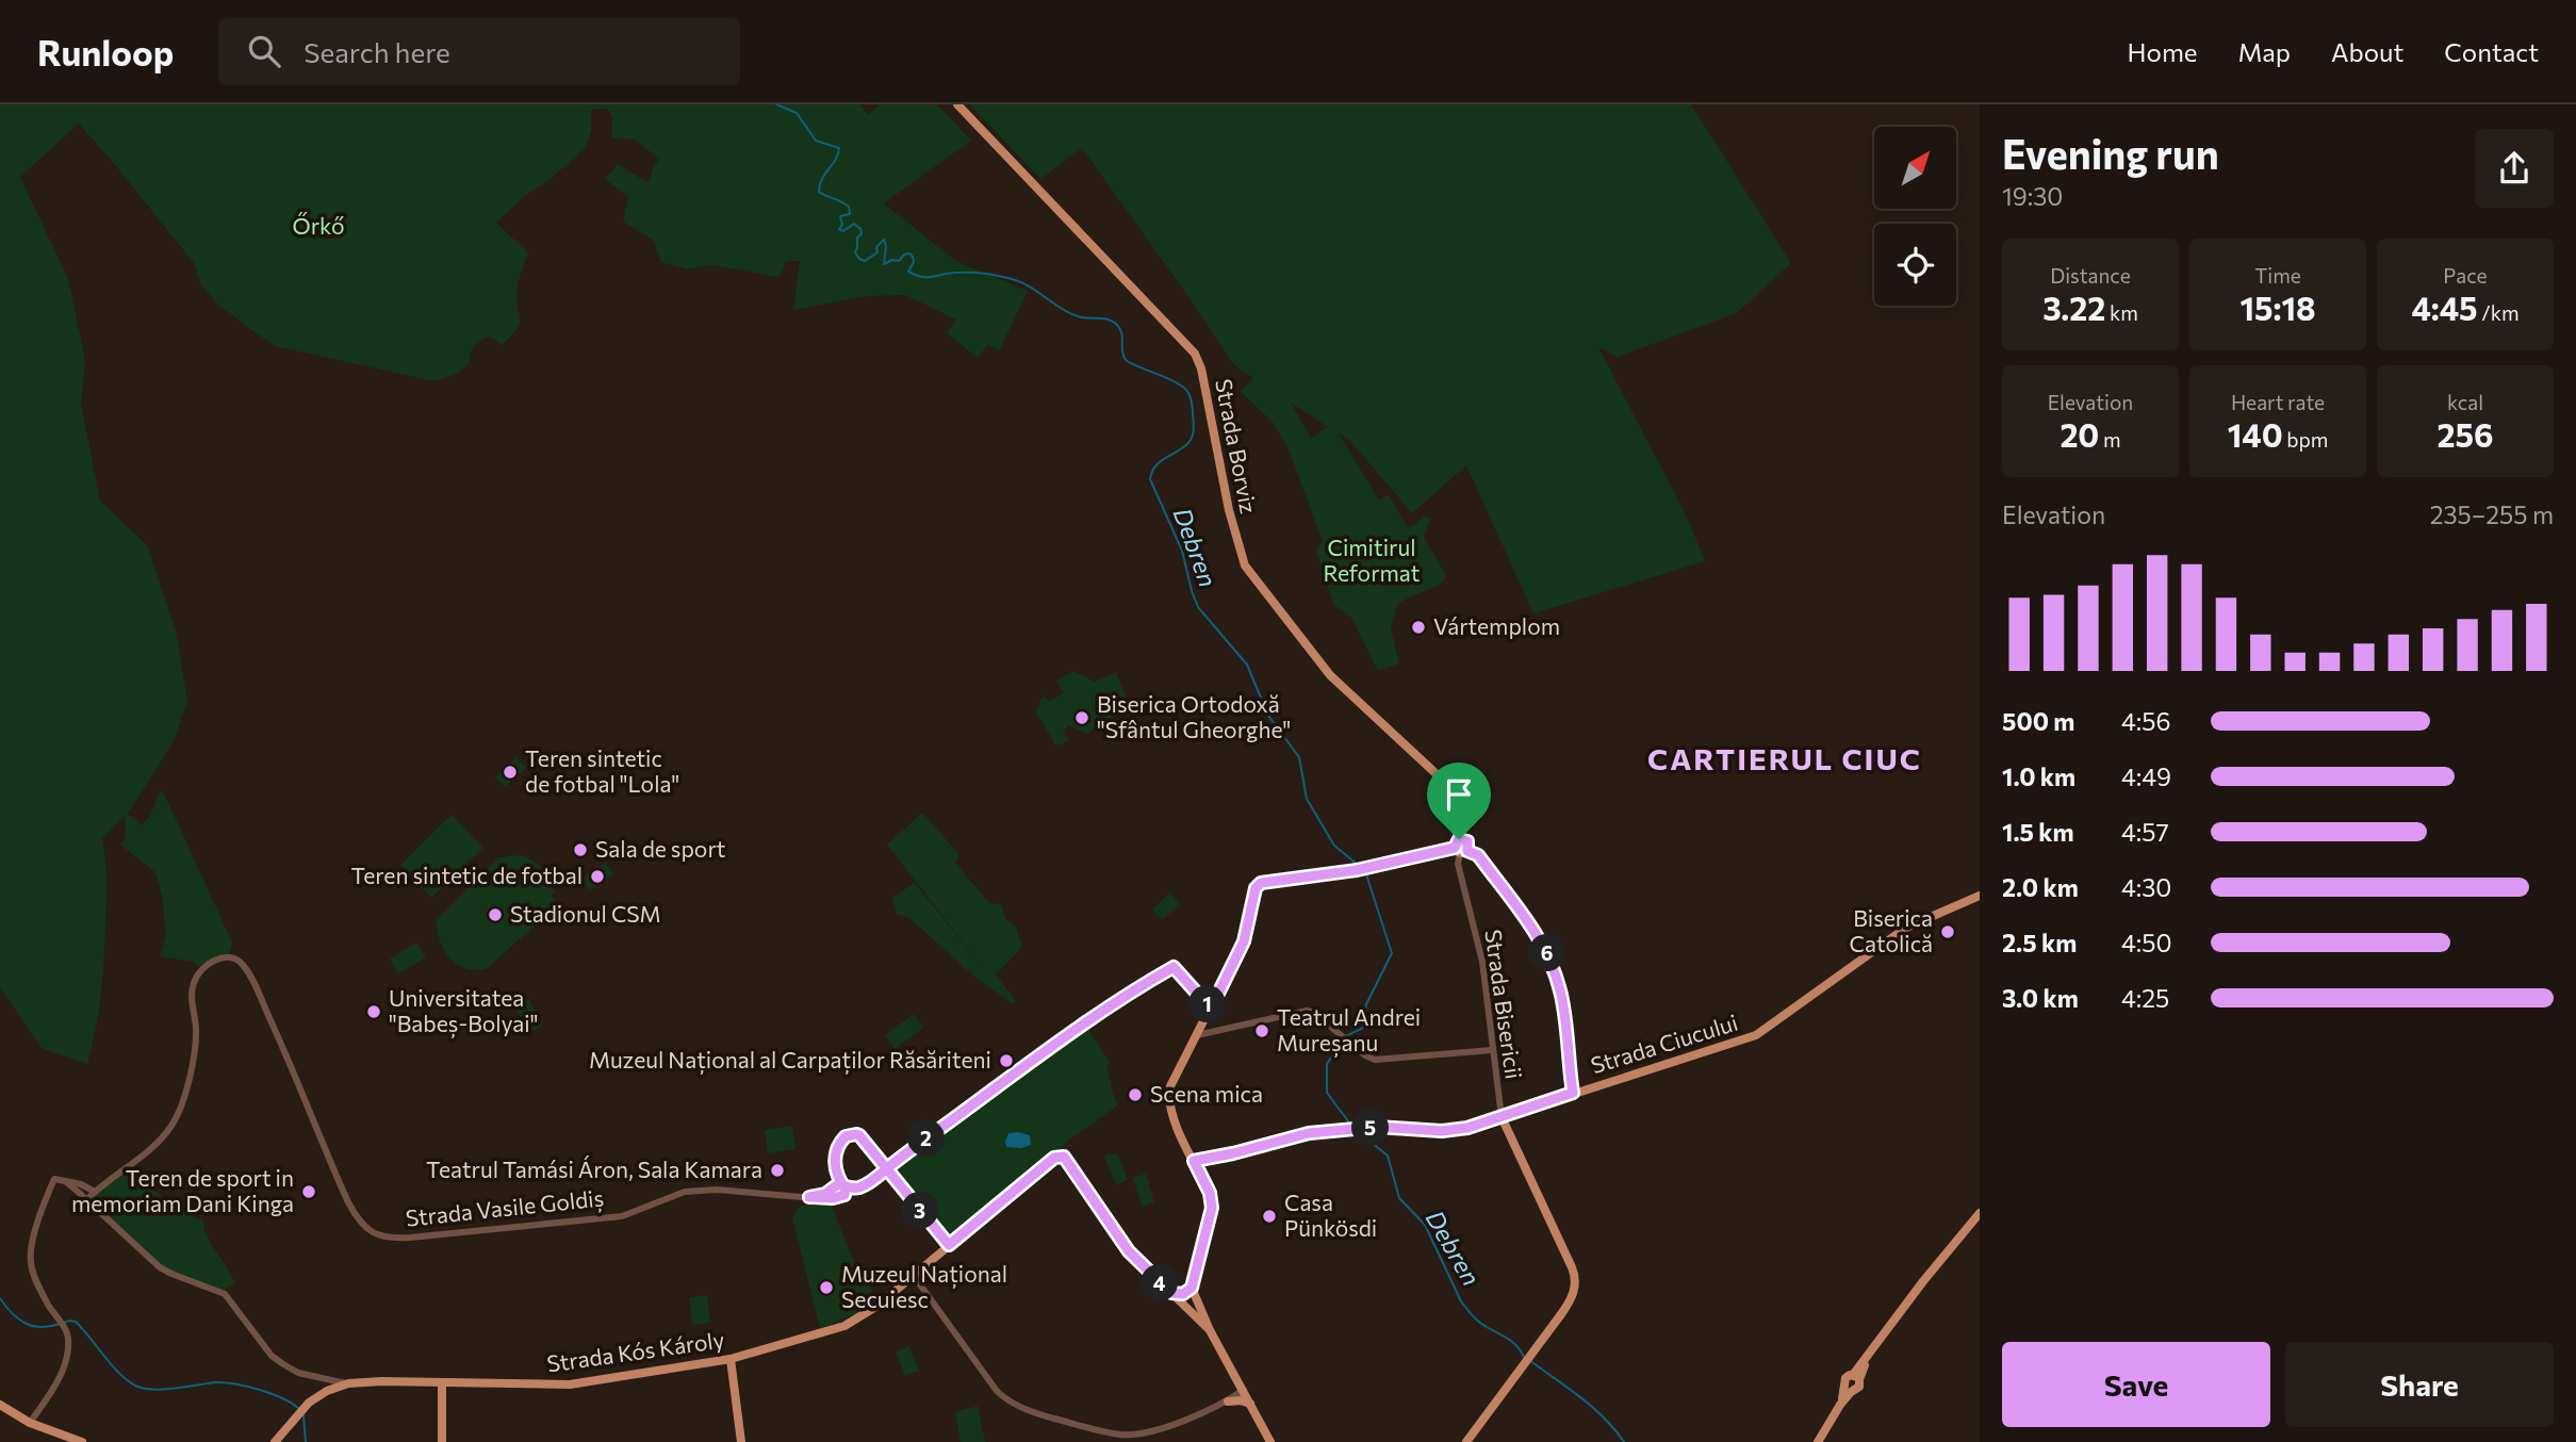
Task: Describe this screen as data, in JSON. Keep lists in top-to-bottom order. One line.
{"streets":{"main road":["Strada Borviz","Strada Ciucului","Strada Kós Károly"],"street":["Strada Bisericii","Strada Vasile Goldiș"]},"crossings":[["Strada Borviz","Strada Bisericii"],["Strada Bisericii","Strada Ciucului"]],"districts":["CARTIERUL CIUC"],"water":["Debren"],"parks":["Őrkő","Cimitirul Reformat"],"places":["Vártemplom","Biserica Ortodoxă \"Sfântul Gheorghe\"","Teren sintetic de fotbal \"Lola\"","Sala de sport","Teren sintetic de fotbal","Stadionul CSM","Biserica Catolică","Universitatea \"Babeș-Bolyai\"","Teatrul Andrei Mureșanu","Muzeul Național al Carpaților Răsăriteni","Scena mica","Teatrul Tamási Áron, Sala Kamara","Teren de sport in memoriam Dani Kinga","Casa Pünkösdi","Muzeul Național Secuiesc"],"north":"top right","page":{"header":"Runloop","search":"Search here","nav":["Home","Map","About","Contact"],"heading":["Evening run","19:30"],"stats":[["Distance","3.22 km"],["Time","15:18"],["Pace","4:45 /km"],["Elevation","20 m"],["Heart rate","140 bpm"],["kcal","256"]],"chart":["Elevation","235–255 m"],"list":[{"name":"500 m","note":"4:56"},{"name":"1.0 km","note":"4:49"},{"name":"1.5 km","note":"4:57"},{"name":"2.0 km","note":"4:30"},{"name":"2.5 km","note":"4:50"},{"name":"3.0 km","note":"4:25"}],"pins":["6","1","5","2","3","4"],"buttons":["Save","Share"]}}
